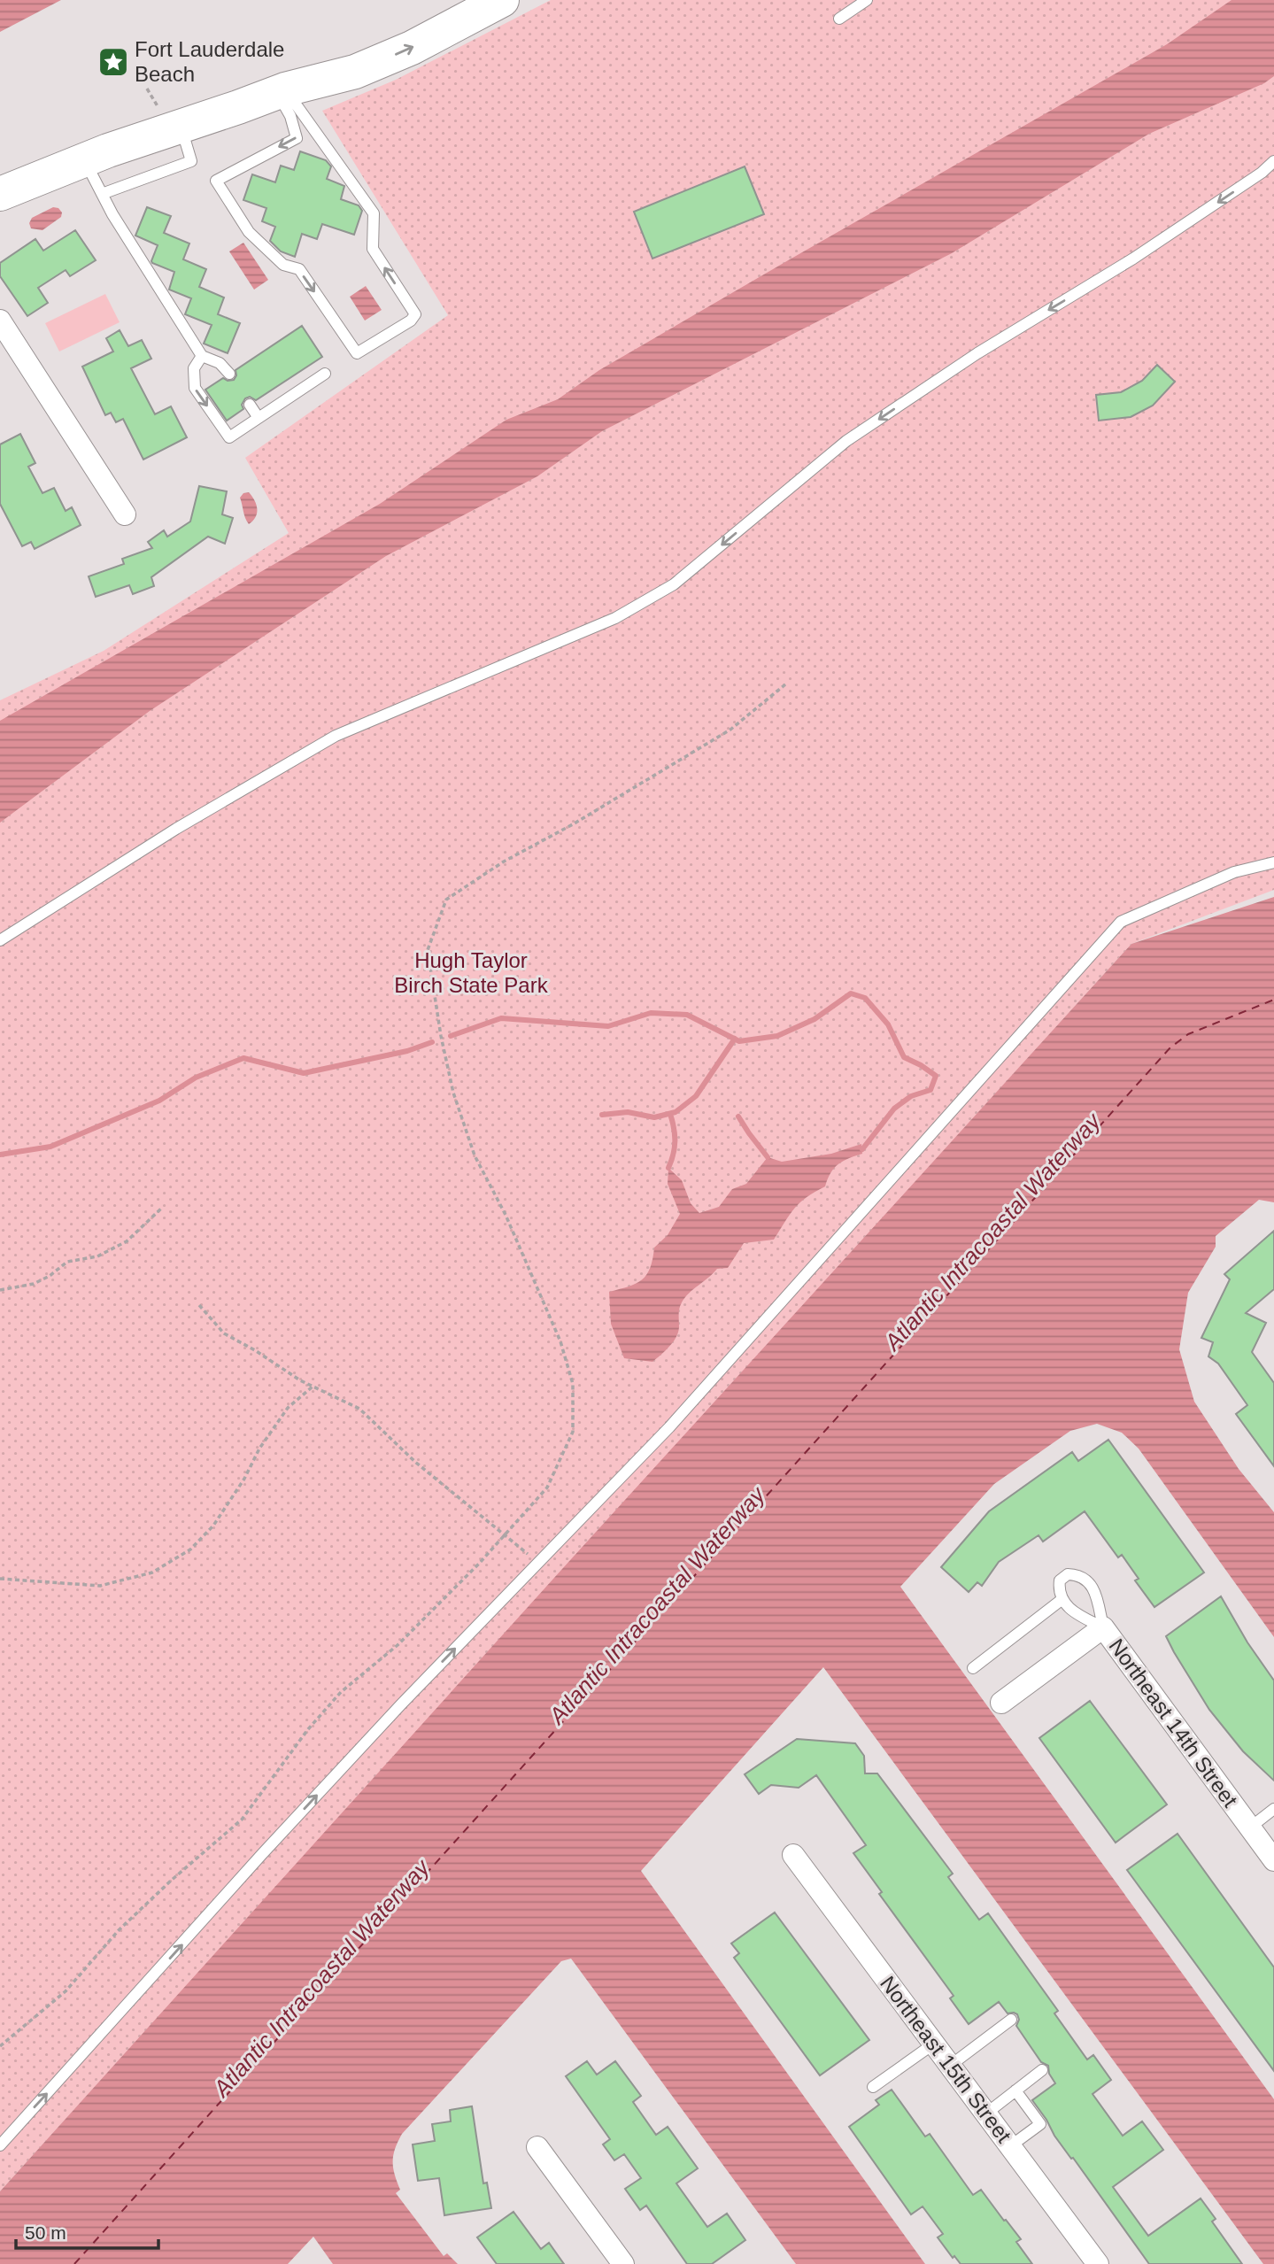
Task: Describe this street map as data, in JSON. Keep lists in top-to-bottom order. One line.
{"streets":{"street":["Northeast 14th Street","Northeast 15th Street"]},"water":["Atlantic Intracoastal Waterway"],"parks":["Hugh Taylor Birch State Park"],"places":{"place":["Fort Lauderdale Beach"]},"scale_bar":"50 m"}
